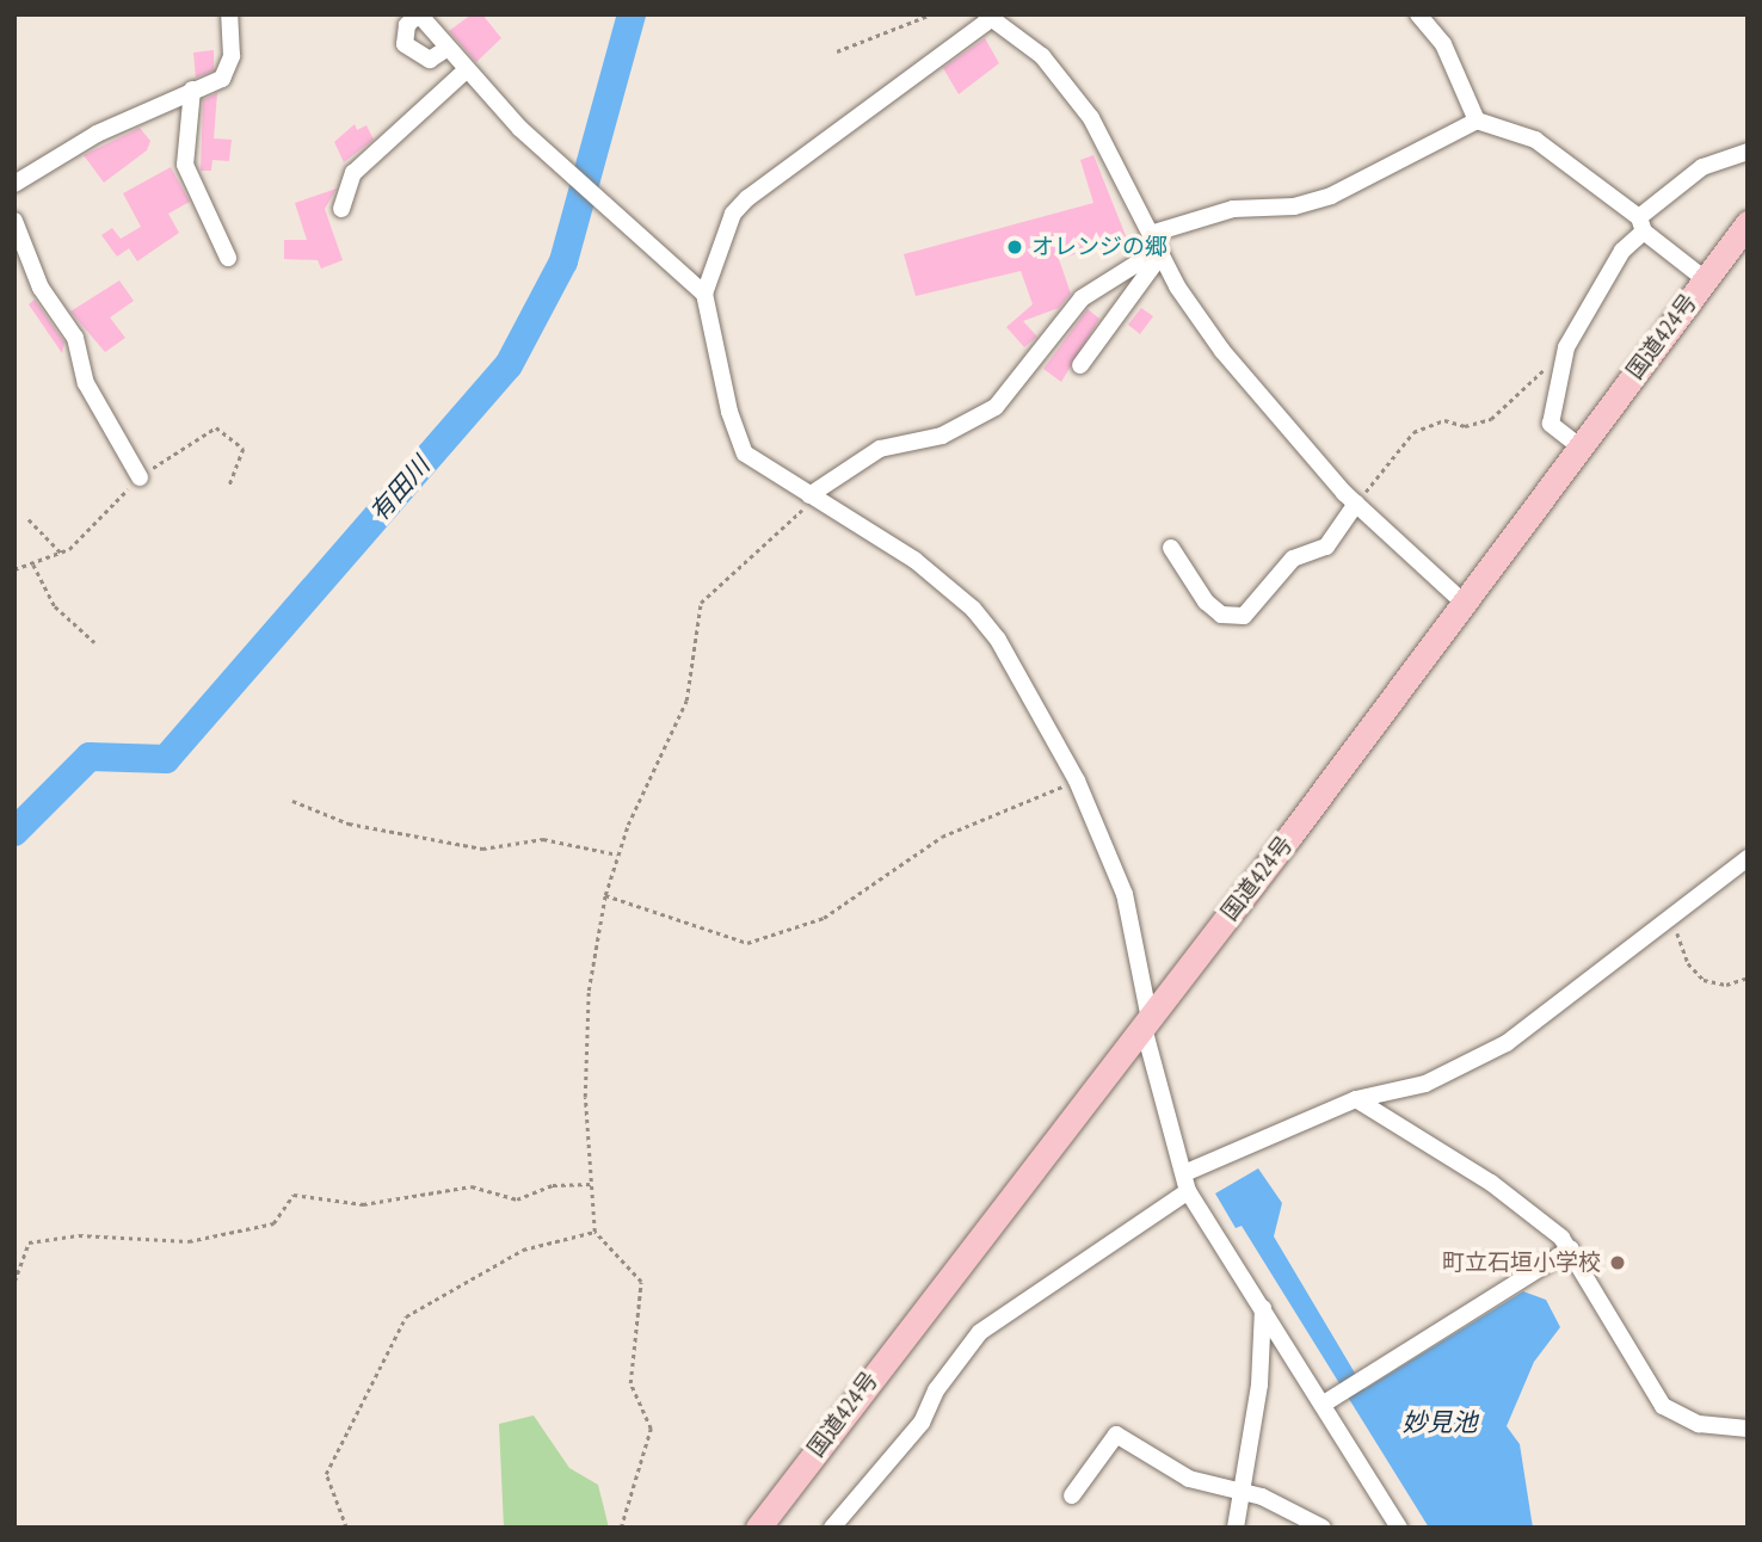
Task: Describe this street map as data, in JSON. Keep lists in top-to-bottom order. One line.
{"streets":{"highway":["国道424号"]},"water":["有田川","妙見池"],"places":["オレンジの郷","町立石垣小学校"]}
